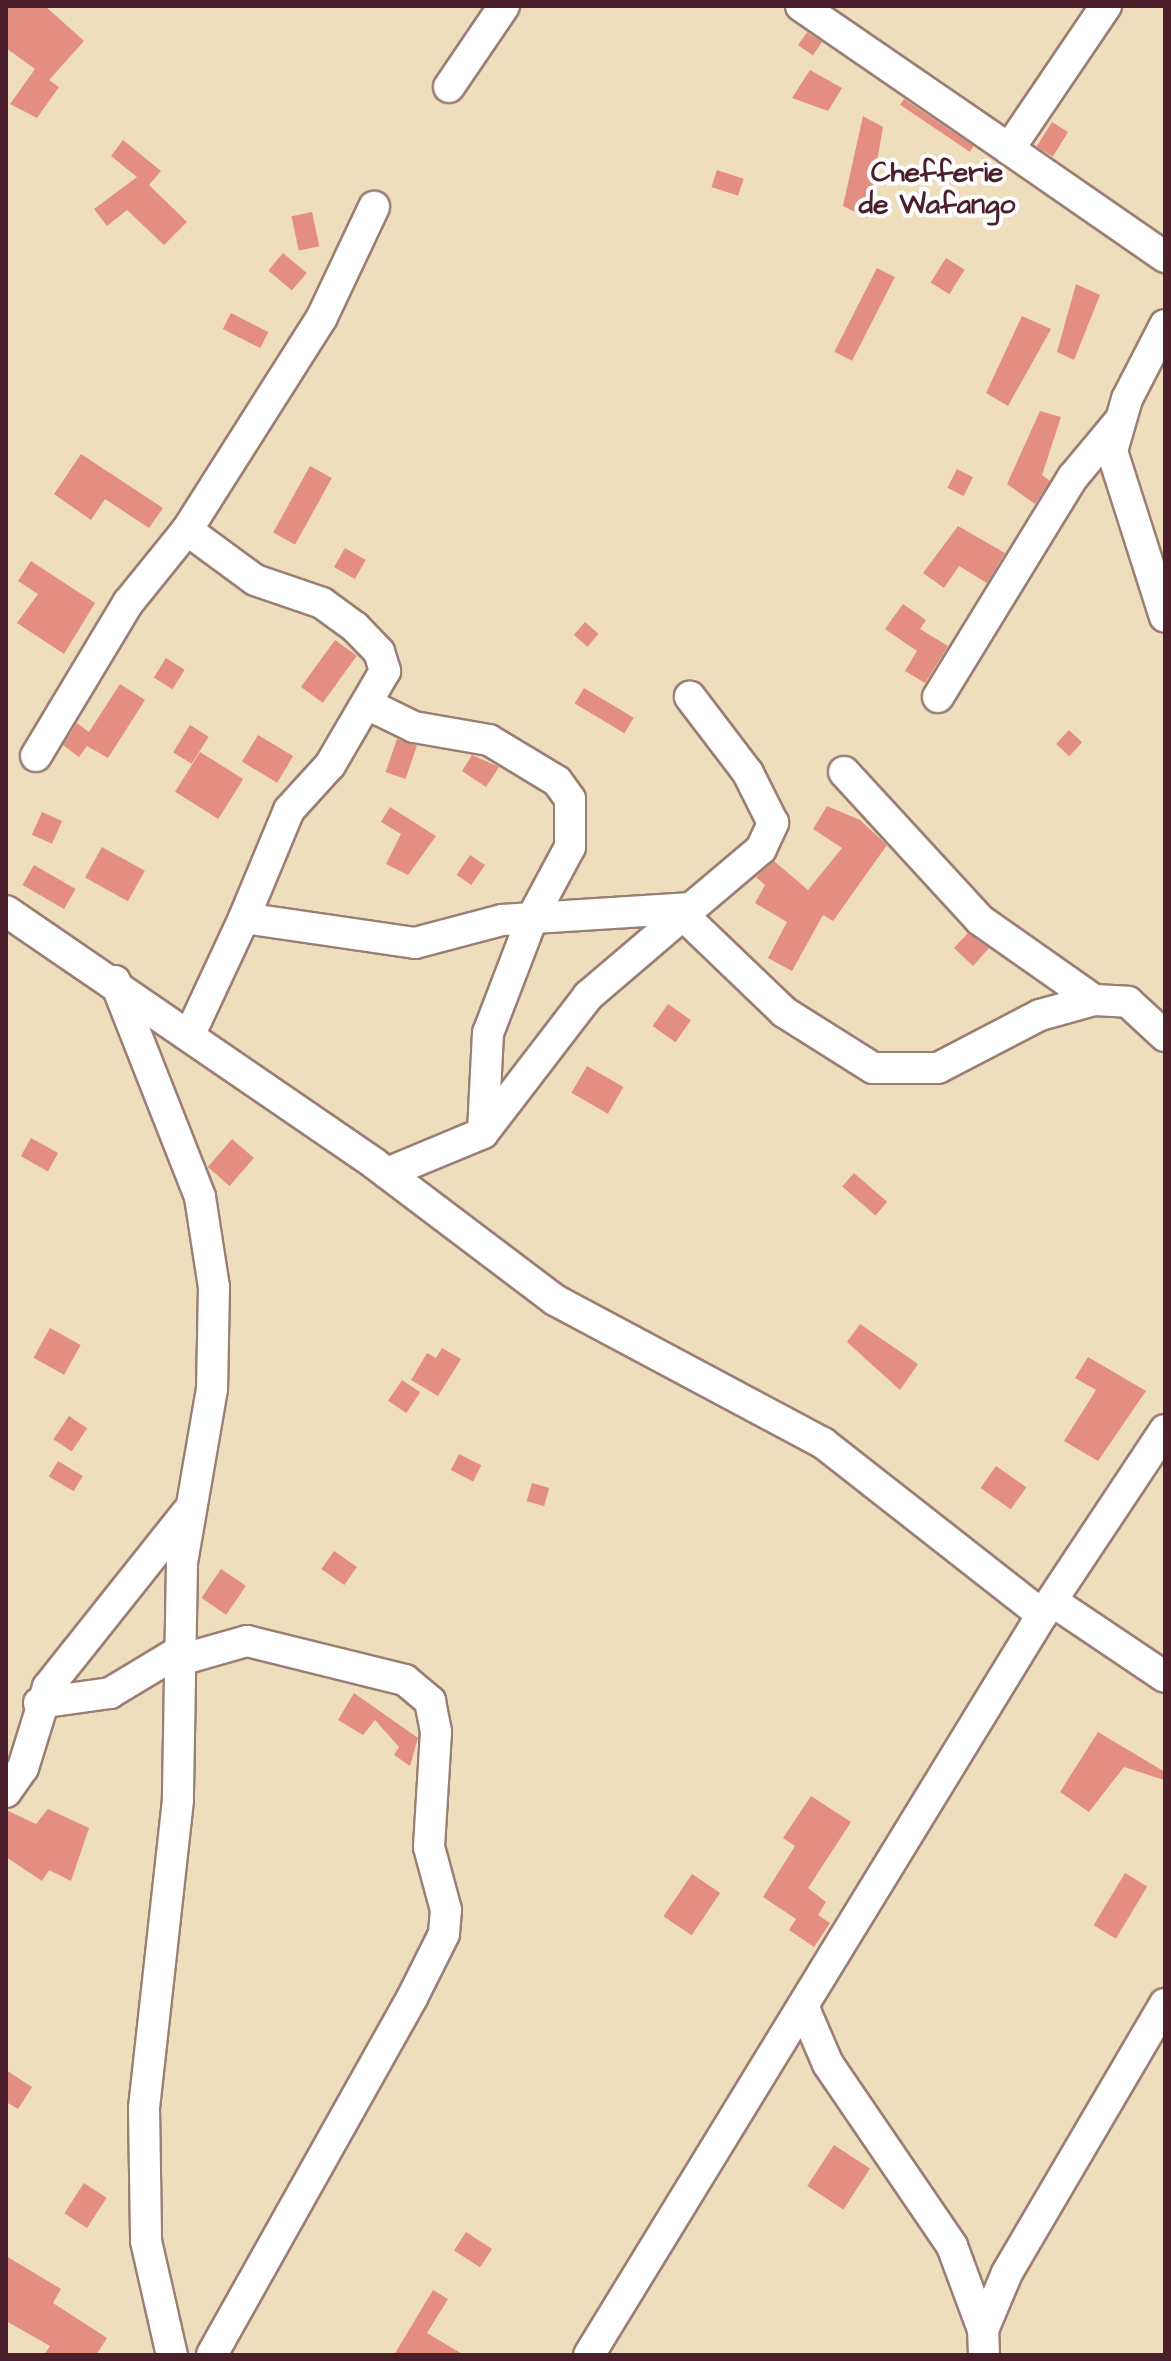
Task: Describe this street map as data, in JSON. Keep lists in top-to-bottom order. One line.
{"districts":["Chefferie de Wafango"]}
